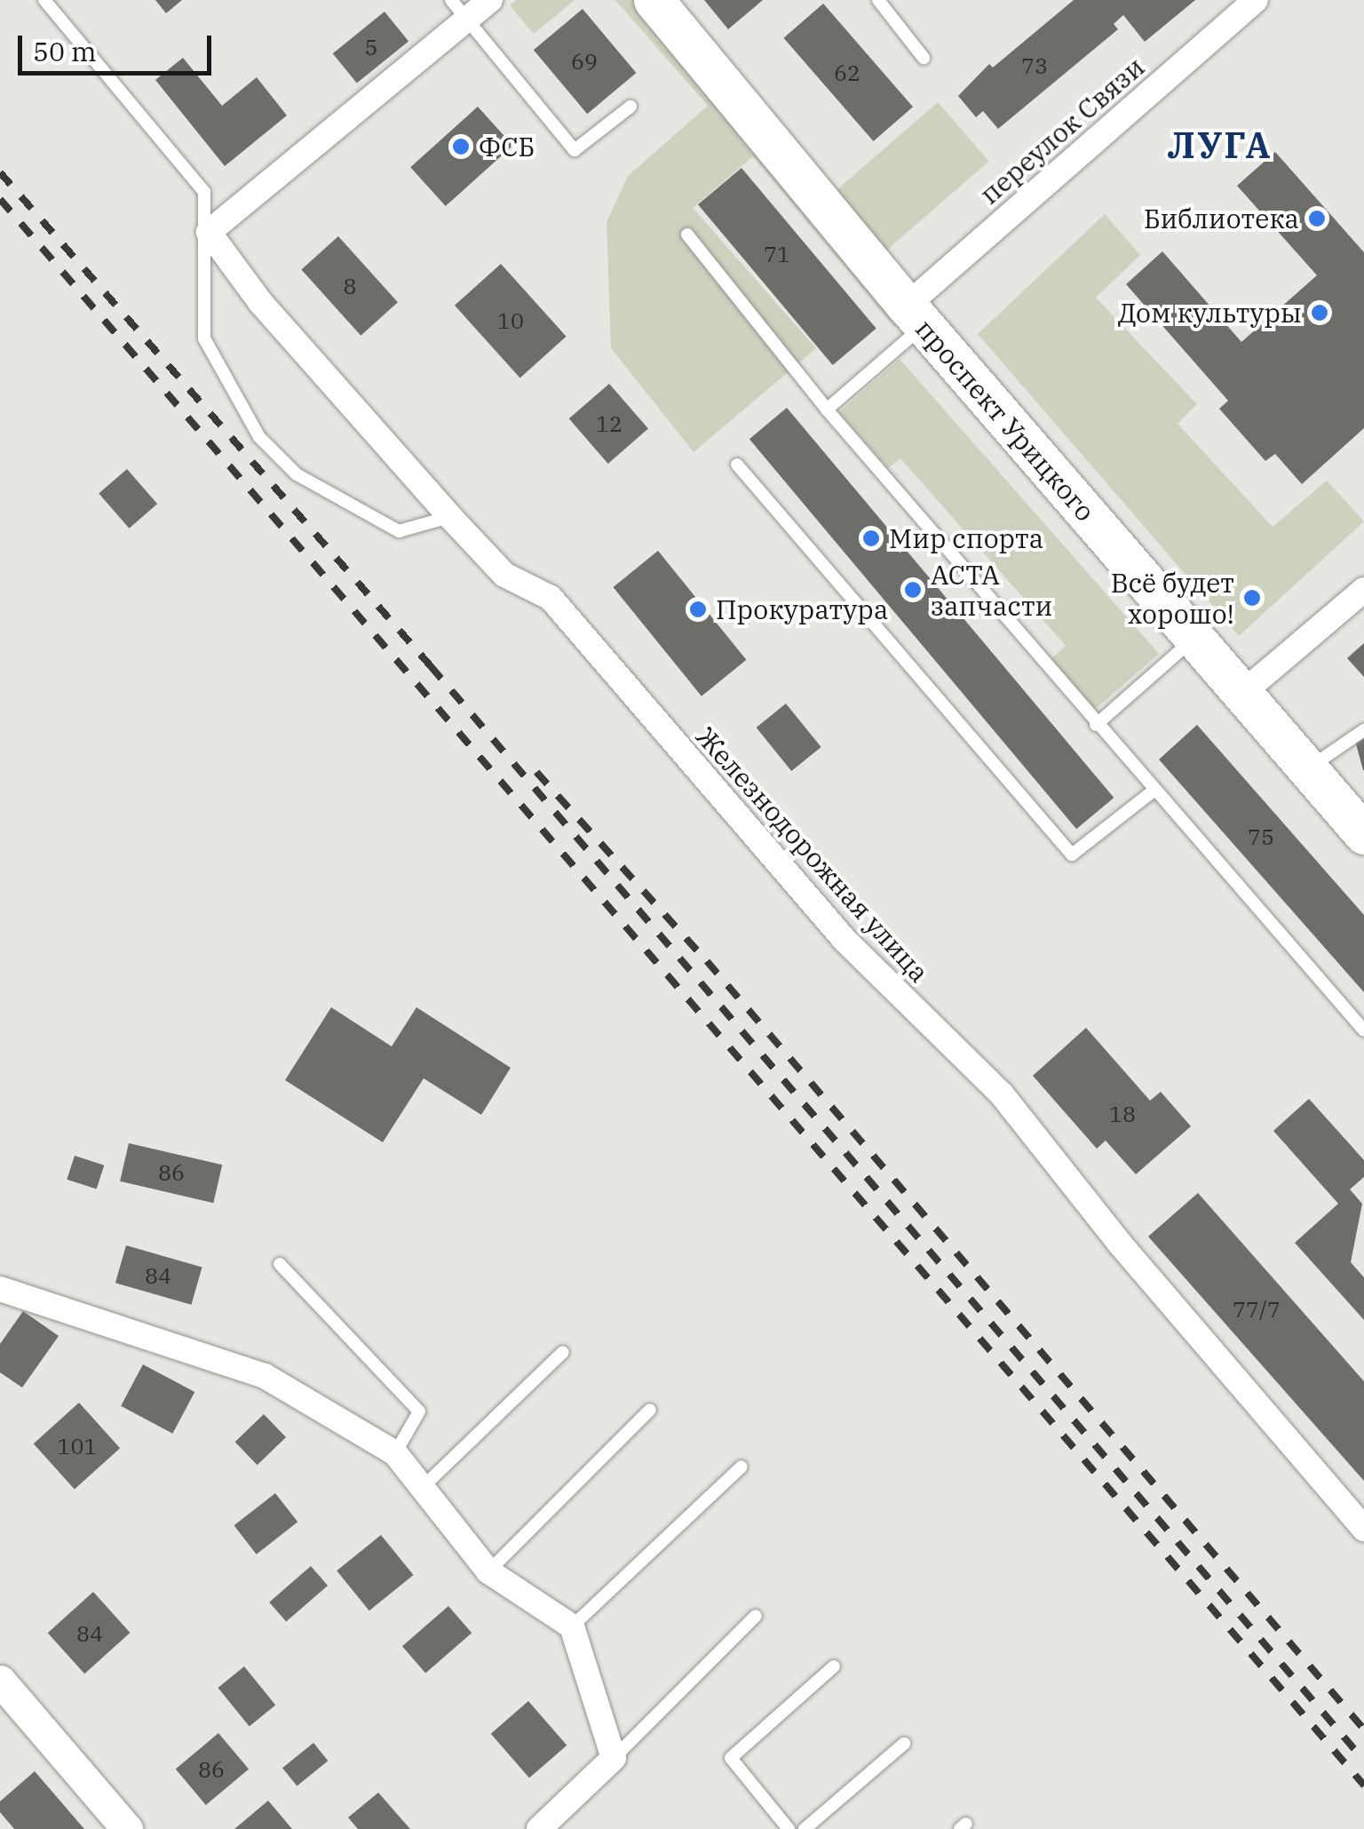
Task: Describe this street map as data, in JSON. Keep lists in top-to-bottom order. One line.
{"streets":{"main road":["проспект Урицкого"],"street":["переулок Связи","Железнодорожная улица"]},"crossings":[["переулок Связи","проспект Урицкого"]],"districts":["ЛУГА"],"places":["ФСБ","Библиотека","Дом культуры","Мир спорта","АСТА запчасти","Всё будет хорошо!","Прокуратура"],"house_numbers":["5","69","73","62","71","8","10","12","75","18","86","84","77/7","101","84","86"],"scale_bar":"50 m"}
